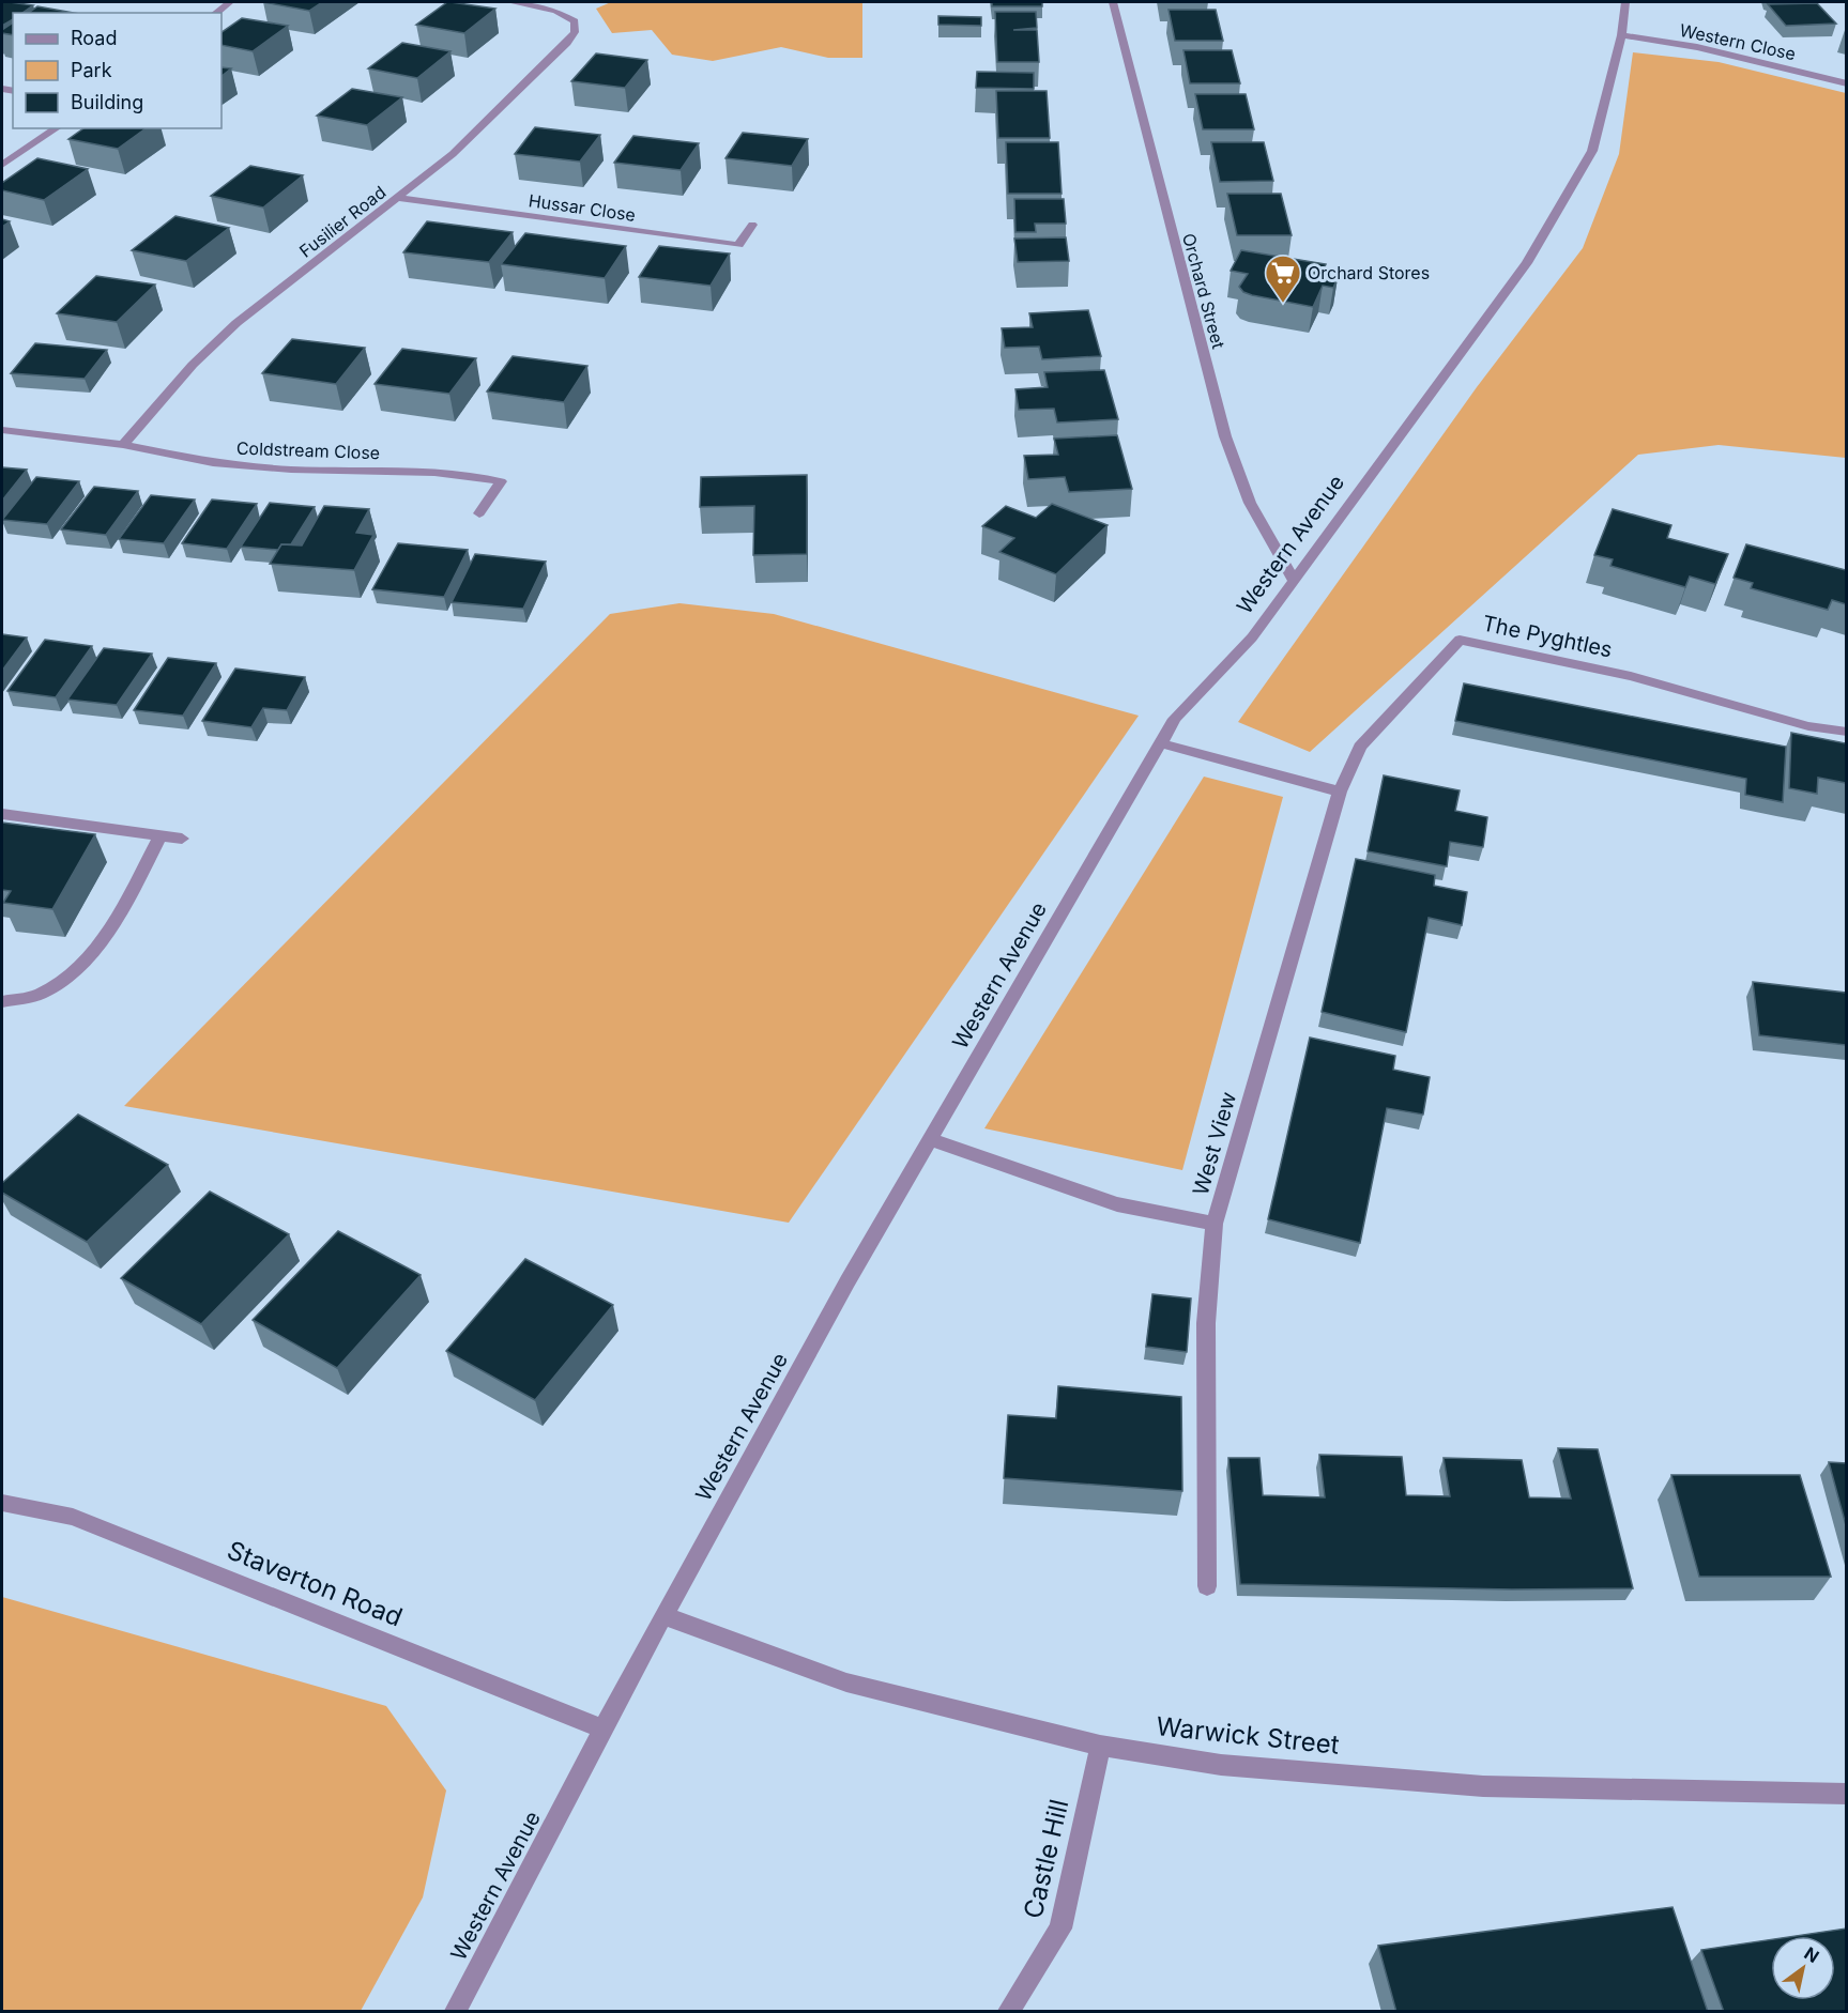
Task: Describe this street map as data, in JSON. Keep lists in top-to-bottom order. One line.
{"streets":{"street":["Western Close","Hussar Close","Fusilier Road","Orchard Street","Coldstream Close","Western Avenue","The Pyghtles","West View","Staverton Road","Warwick Street","Castle Hill"]},"crossings":[["Western Close","Western Avenue"],["Hussar Close","Fusilier Road"],["Fusilier Road","Coldstream Close"],["Orchard Street","Western Avenue"],["Western Avenue","West View"],["Western Avenue","Staverton Road"],["Western Avenue","Warwick Street"],["The Pyghtles","West View"],["Warwick Street","Castle Hill"]],"places":{"supermarket":["Orchard Stores"]},"legend":["Road","Park","Building"],"north":"top right"}
